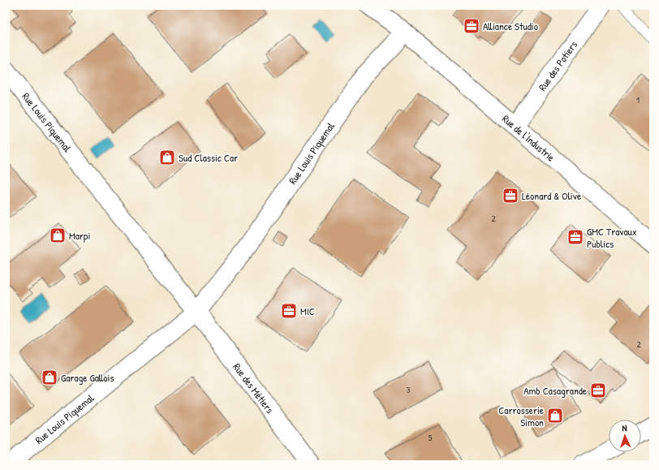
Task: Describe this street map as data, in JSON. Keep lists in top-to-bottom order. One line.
{"streets":{"street":["Rue des Potiers","Rue Louis Piquemal","Rue de l'Industrie","Rue des Métiers"]},"crossings":[["Rue des Potiers","Rue de l'Industrie"],["Rue Louis Piquemal","Rue de l'Industrie"],["Rue Louis Piquemal","Rue des Métiers"]],"places":{"office":["Alliance Studio","Léonard & Olive","GMC Travaux Publics","MIC","Amb Casagrande"],"shop":["Sud Classic Car","Marpi","Garage Gallois","Carrosserie Simon"]},"house_numbers":["1","2","2","3","5"],"north":"top"}
